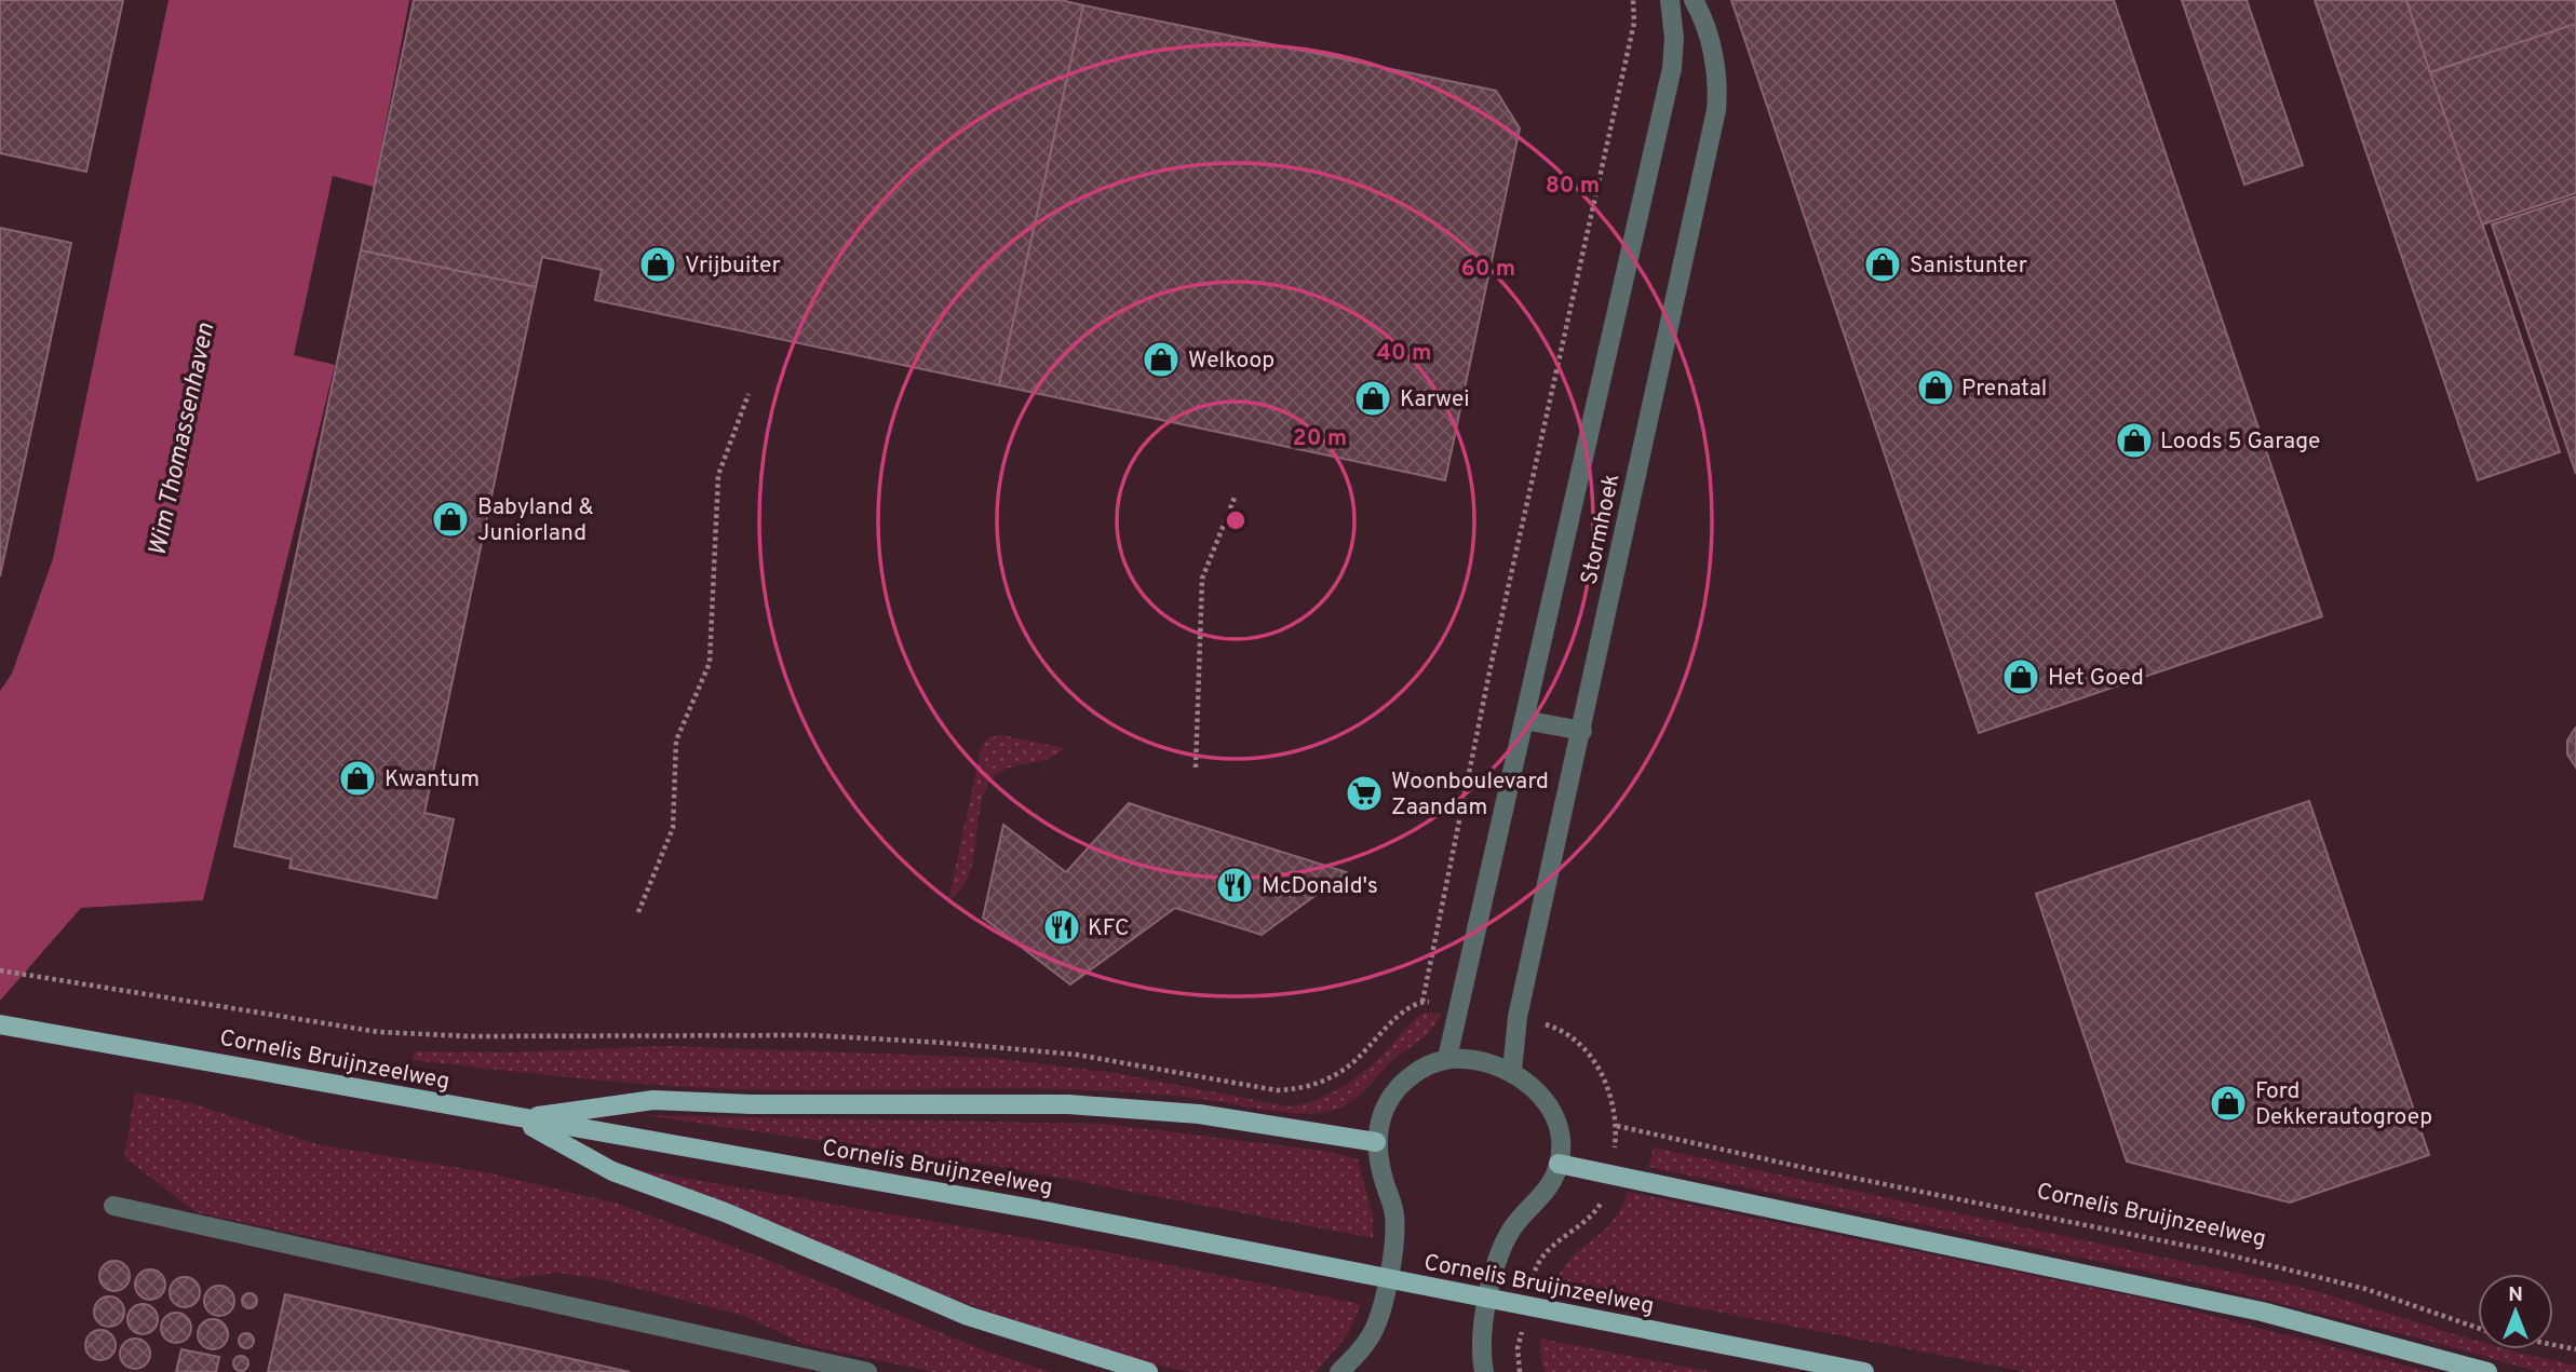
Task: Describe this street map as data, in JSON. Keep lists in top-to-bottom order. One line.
{"streets":{"main road":["Cornelis Bruijnzeelweg"],"street":["Stormhoek"]},"water":["Wim Thomassenhaven"],"places":{"shop":["Vrijbuiter","Sanistunter","Welkoop","Prenatal","Karwei","Loods 5 Garage","Babyland & Juniorland","Het Goed","Kwantum","Ford Dekkerautogroep"],"supermarket":["Woonboulevard Zaandam"],"restaurant":["McDonald's","KFC"]},"north":"top","rings":["80 m","60 m","40 m","20 m"]}
